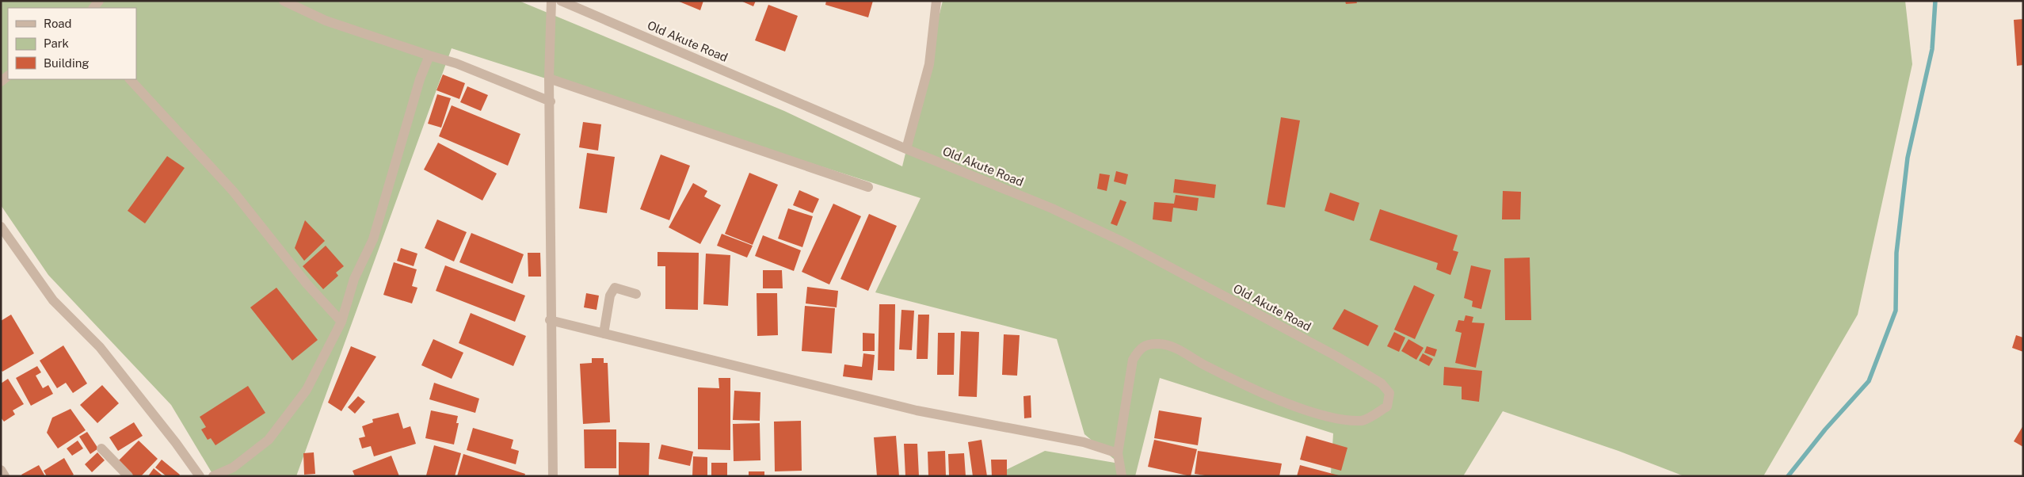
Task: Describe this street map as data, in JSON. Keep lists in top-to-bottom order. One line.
{"streets":{"street":["Old Akute Road"]},"legend":["Road","Park","Building"]}
